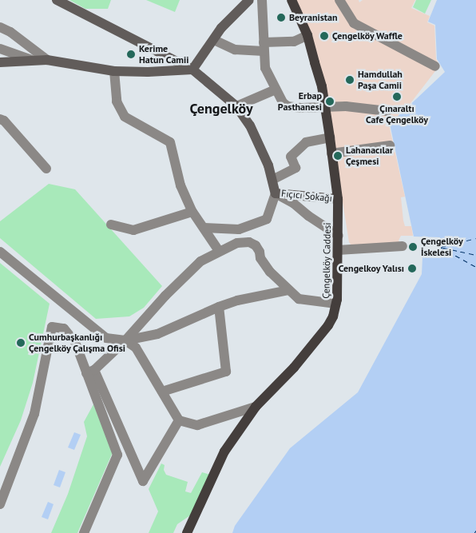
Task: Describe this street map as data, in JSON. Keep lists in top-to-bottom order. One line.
{"streets":{"main road":["Çengelköy Caddesi"],"street":["Fıçıcı Sokağı"]},"crossings":[["Fıçıcı Sokağı","Çengelköy Caddesi"]],"districts":["Çengelköy"],"places":["Beyranistan","Çengelköy Waffle","Kerime Hatun Camii","Hamdullah Paşa Camii","Çınaraltı Cafe Çengelköy","Erbap Pasthanesi","Lahanacılar Çeşmesi","Çengelköy İskelesi","Cengelkoy Yalısı","Cumhurbaşkanlığı Çengelköy Çalışma Ofisi"]}
